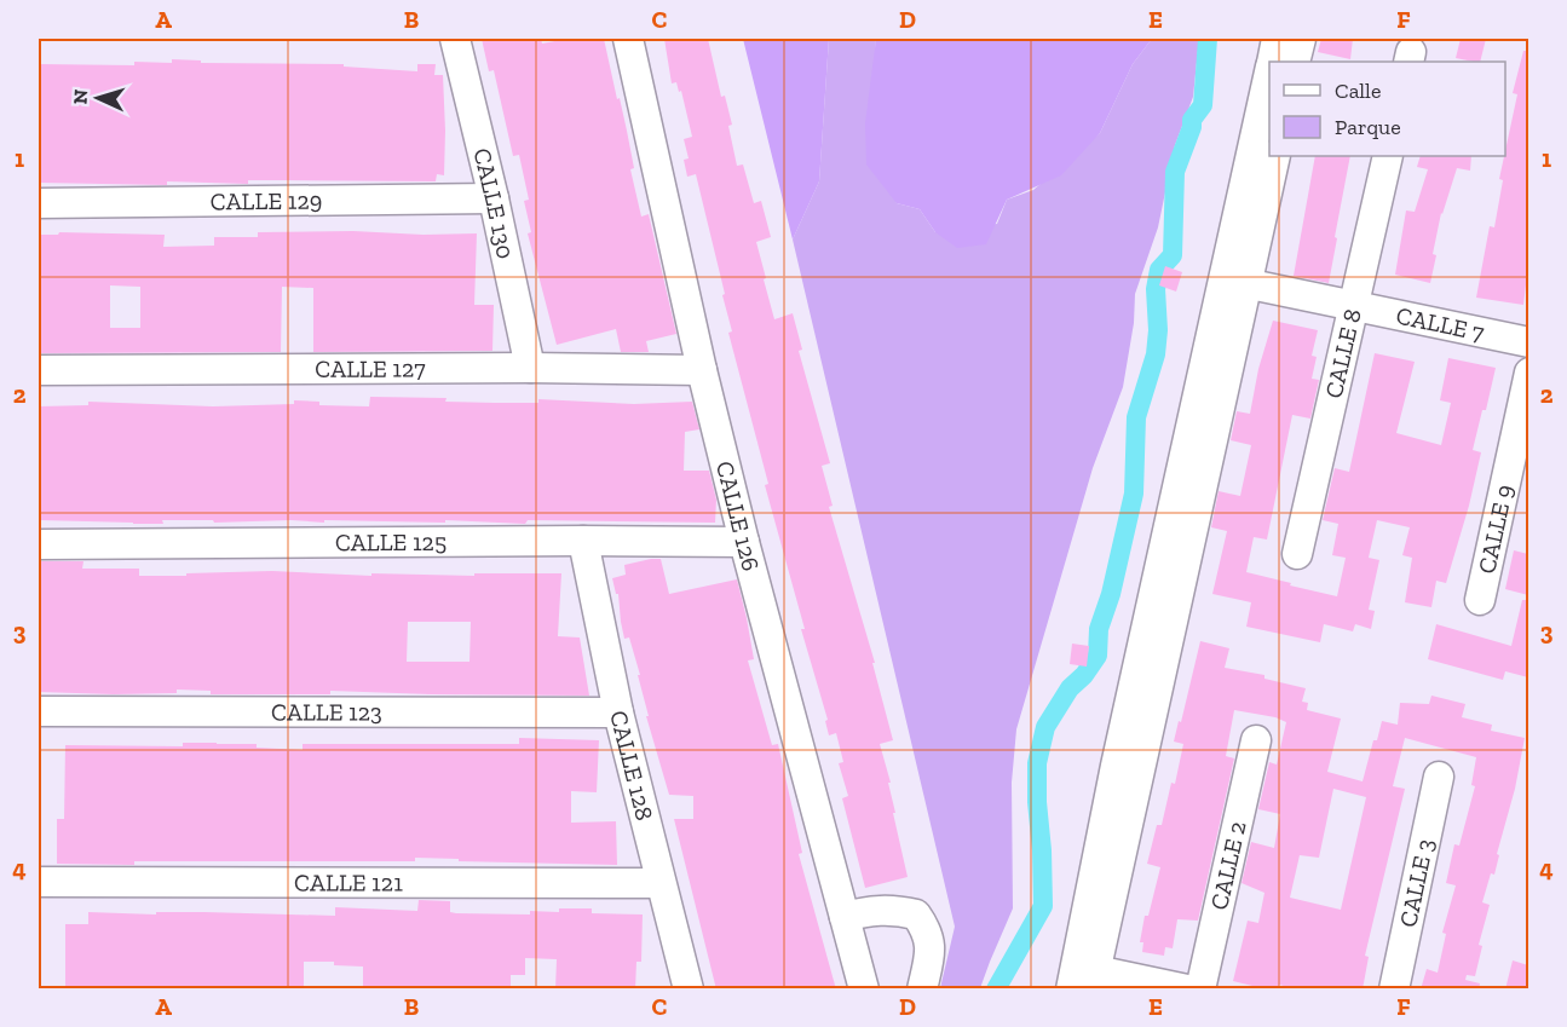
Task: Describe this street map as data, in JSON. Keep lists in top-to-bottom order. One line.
{"streets":{"street":["CALLE 129","CALLE 130","CALLE 7","CALLE 8","CALLE 127","CALLE 126","CALLE 9","CALLE 125","CALLE 123","CALLE 128","CALLE 2","CALLE 121","CALLE 3"]},"crossings":[["CALLE 129","CALLE 130"],["CALLE 130","CALLE 127"],["CALLE 7","CALLE 8"],["CALLE 127","CALLE 126"],["CALLE 126","CALLE 125"],["CALLE 125","CALLE 128"],["CALLE 123","CALLE 128"],["CALLE 128","CALLE 121"]],"legend":["Calle","Parque"],"north":"left","grid":{"columns":["A","B","C","D","E","F"],"rows":["1","2","3","4"]}}
